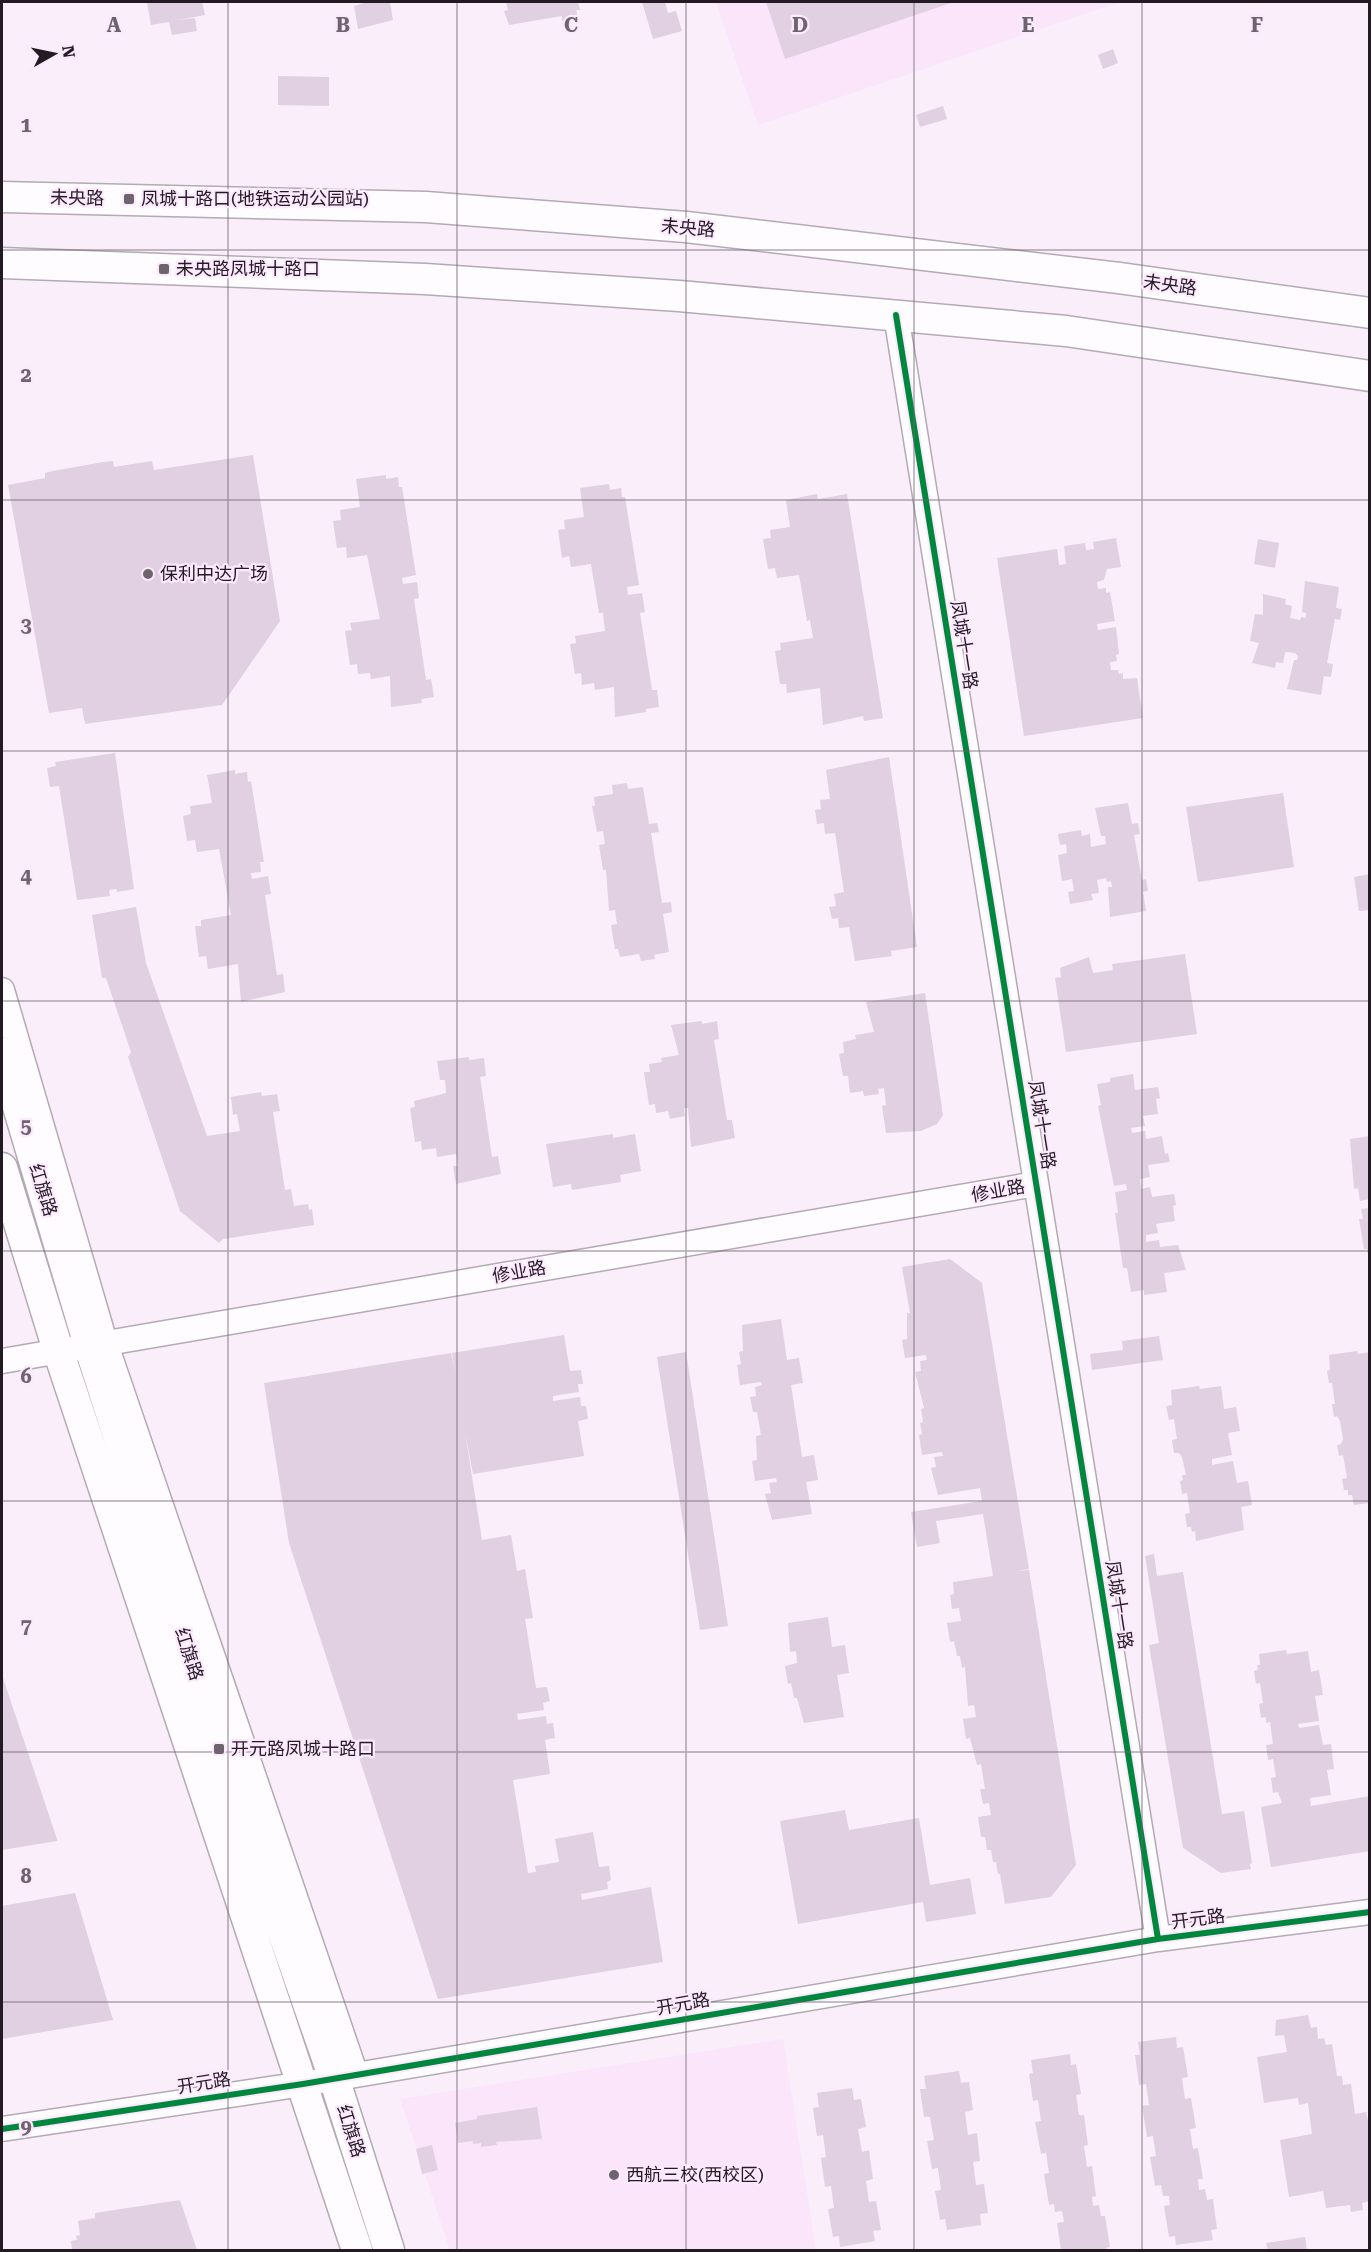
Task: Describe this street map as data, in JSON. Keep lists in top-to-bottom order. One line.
{"streets":{"main road":["未央路","红旗路"],"street":["凤城十一路","修业路","开元路"]},"crossings":[["凤城十一路","修业路"],["凤城十一路","开元路"],["红旗路","修业路"],["红旗路","开元路"]],"places":{"transit":["凤城十路口(地铁运动公园站)","未央路凤城十路口","开元路凤城十路口"],"other":["保利中达广场","西航三校(西校区)"]},"north":"right","grid":{"columns":["A","B","C","D","E","F"],"rows":["1","2","3","4","5","6","7","8","9"]}}
